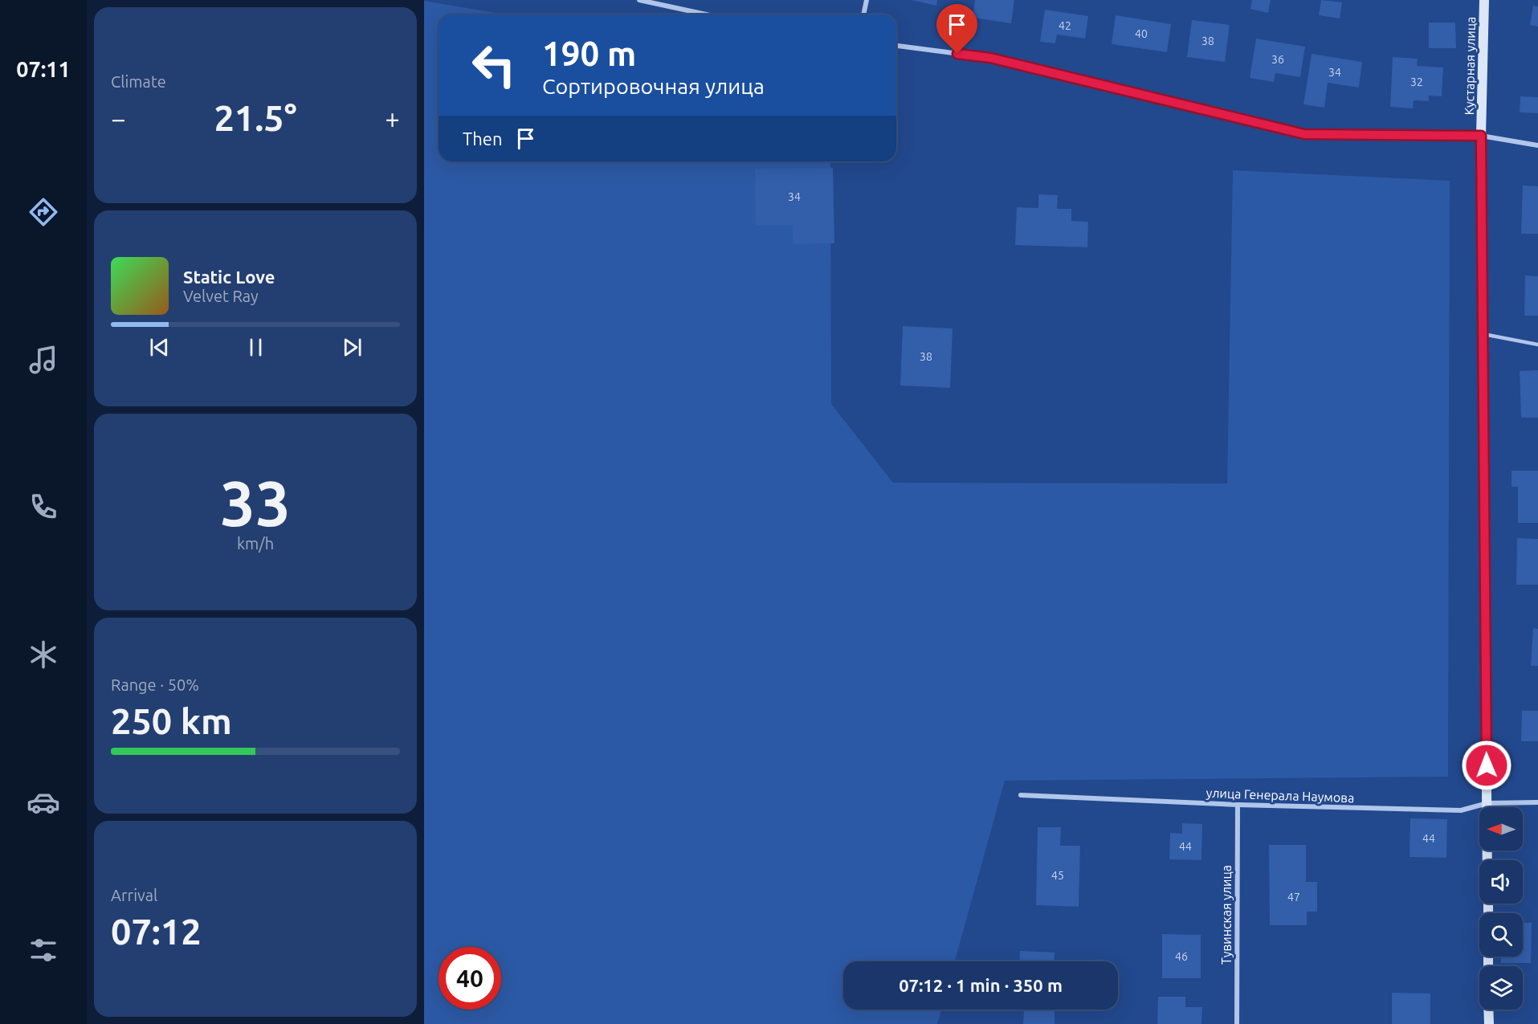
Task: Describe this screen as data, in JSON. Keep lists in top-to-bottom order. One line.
{"streets":{"street":["Кустарная улица","улица Генерала Наумова","Тувинская улица"]},"crossings":[["Кустарная улица","улица Генерала Наумова"],["улица Генерала Наумова","Тувинская улица"]],"house_numbers":["42","40","38","36","34","32","34","38","44","44","45","47","46"],"north":"left","page":{"tabs":"07:11","tile":["Climate",["33","km/h"],["Range · 50%","250 km"],["Arrival","07:12"]],"turn":["190 m","Сортировочная улица"],"heat":["−","21.5°","+"],"then":"Then","song":["Static Love","Velvet Ray"],"limit":"40","trip":"07:12 · 1 min · 350 m"}}
